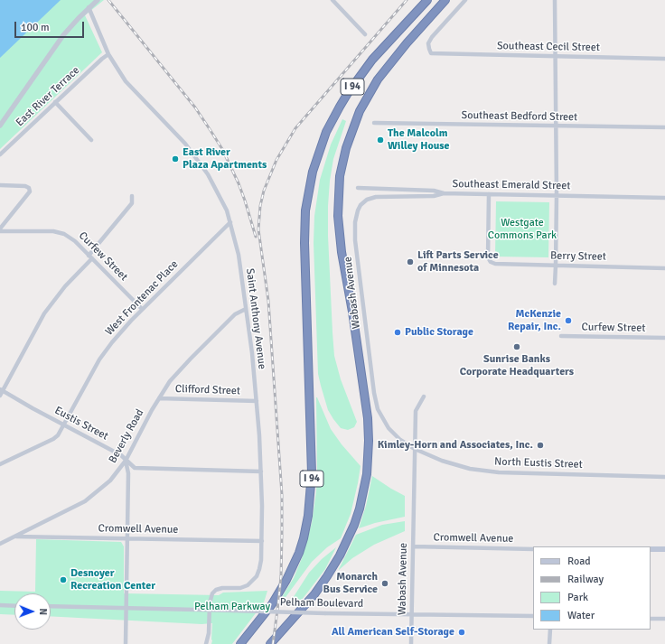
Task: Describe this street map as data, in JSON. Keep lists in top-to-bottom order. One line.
{"streets":{"highway":["I 94"],"street":["Southeast Cecil Street","East River Terrace","Southeast Bedford Street","Southeast Emerald Street","Curfew Street","Berry Street","Wabash Avenue","West Frontenac Place","Saint Anthony Avenue","Clifford Street","Eustis Street","Beverly Road","North Eustis Street","Cromwell Avenue","Pelham Boulevard"]},"crossings":[["East River Terrace","Saint Anthony Avenue"],["Southeast Emerald Street","Berry Street"],["Southeast Emerald Street","Wabash Avenue"],["Curfew Street","West Frontenac Place"],["Wabash Avenue","North Eustis Street"],["Wabash Avenue","Cromwell Avenue"],["Wabash Avenue","Pelham Boulevard"],["West Frontenac Place","Saint Anthony Avenue"],["West Frontenac Place","Eustis Street"],["Saint Anthony Avenue","Clifford Street"],["Saint Anthony Avenue","Eustis Street"],["Saint Anthony Avenue","Beverly Road"],["Saint Anthony Avenue","Cromwell Avenue"],["Saint Anthony Avenue","Pelham Boulevard"],["Clifford Street","Beverly Road"],["Eustis Street","Beverly Road"],["Beverly Road","Cromwell Avenue"]],"parks":["Westgate Commons Park","Pelham Parkway"],"places":["The Malcolm Willey House","East River Plaza Apartments","Lift Parts Service of Minnesota","McKenzie Repair, Inc.","Public Storage","Sunrise Banks Corporate Headquarters","Kimley-Horn and Associates, Inc.","Desnoyer Recreation Center","Monarch Bus Service","All American Self-Storage"],"legend":["Road","Railway","Park","Water"],"scale_bar":"100 m","north":"right"}
